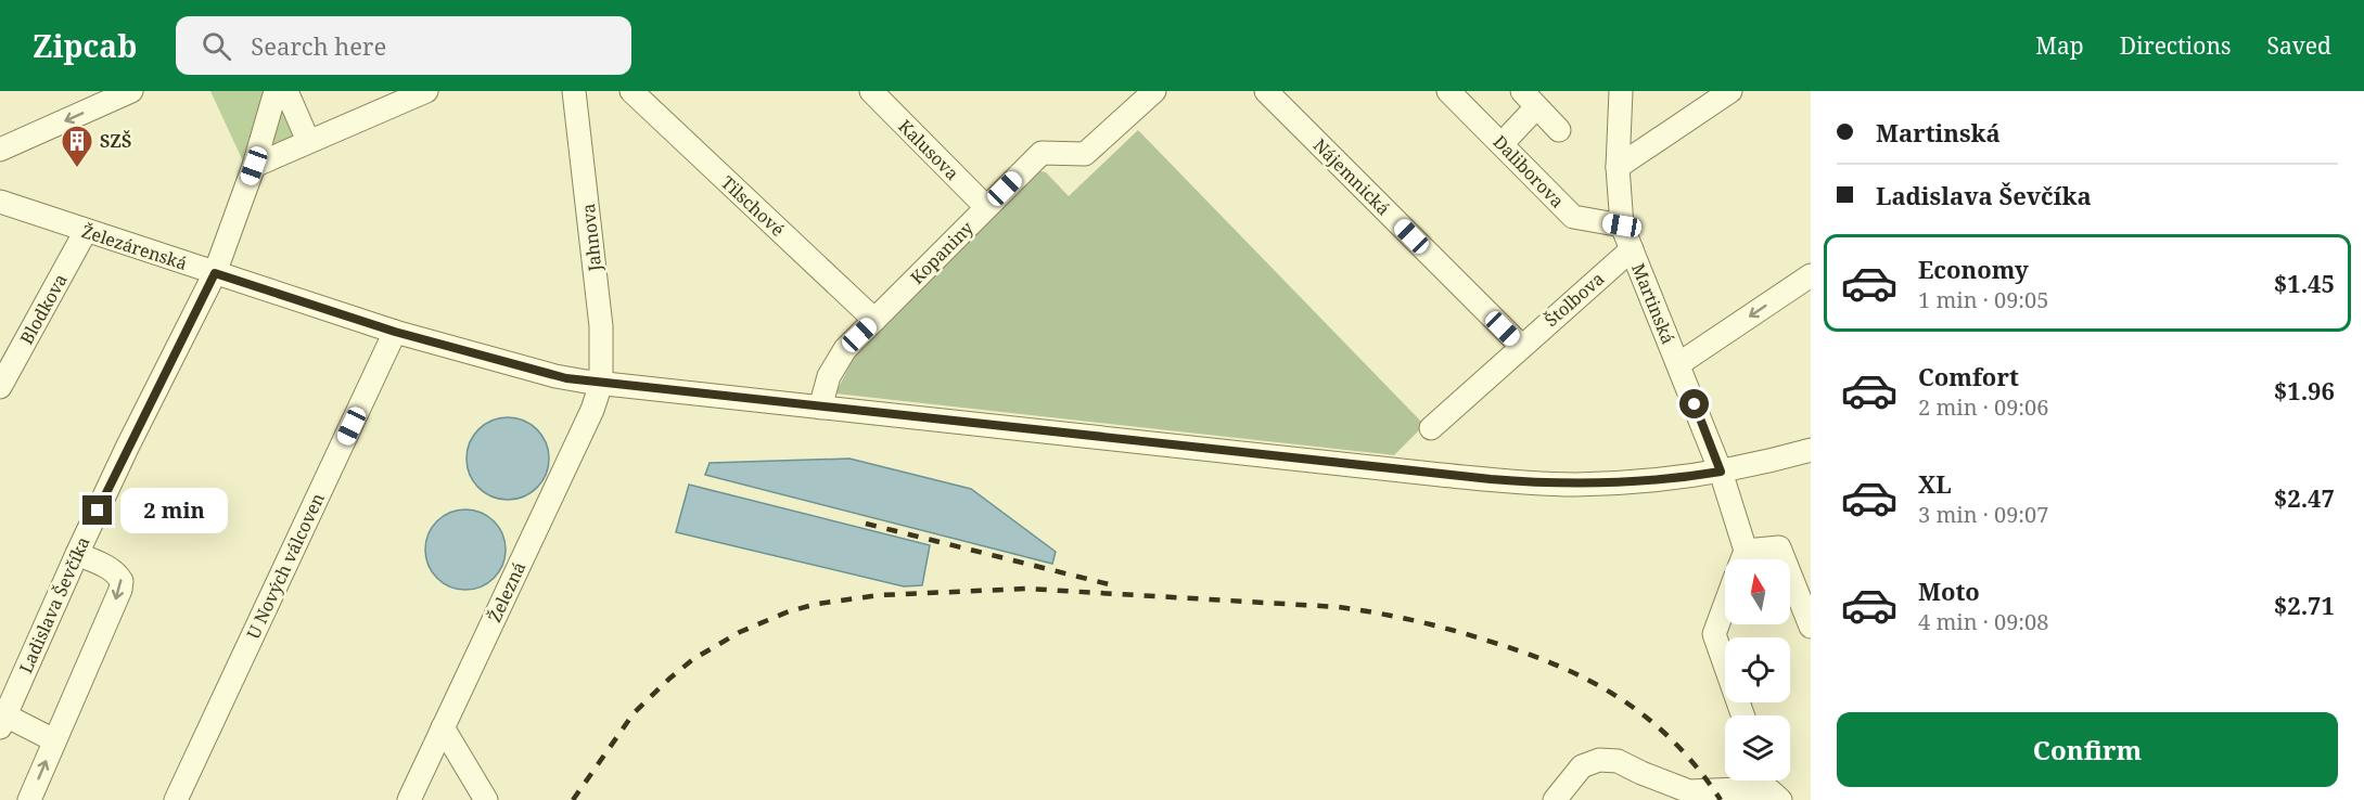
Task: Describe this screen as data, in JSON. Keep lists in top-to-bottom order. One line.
{"streets":{"street":["Kalusova","Daliborova","Nájemnická","Tilschové","Jahnova","Železárenská","Kopaniny","Štolbova","Martinská","Blodkova","U Nových válcoven","Železná","Ladislava Ševčíka"]},"crossings":[["Kalusova","Kopaniny"],["Daliborova","Martinská"],["Nájemnická","Štolbova"],["Tilschové","Kopaniny"],["Jahnova","Železárenská"],["Jahnova","Železná"],["Železárenská","Kopaniny"],["Železárenská","Martinská"],["Železárenská","Blodkova"],["Železárenská","U Nových válcoven"],["Železárenská","Železná"],["Železárenská","Ladislava Ševčíka"],["Štolbova","Martinská"]],"places":{"building":["SZŠ"]},"north":"top","page":{"header":"Zipcab","search":"Search here","nav":["Map","Directions","Saved"],"banner":["Martinská","Ladislava Ševčíka"],"list":[{"name":"Economy","note":"1 min · 09:05","value":"$1.45"},{"name":"Comfort","note":"2 min · 09:06","value":"$1.96"},{"name":"XL","note":"3 min · 09:07","value":"$2.47"},{"name":"Moto","note":"4 min · 09:08","value":"$2.71"}],"bubble":"2 min","buttons":"Confirm"}}
